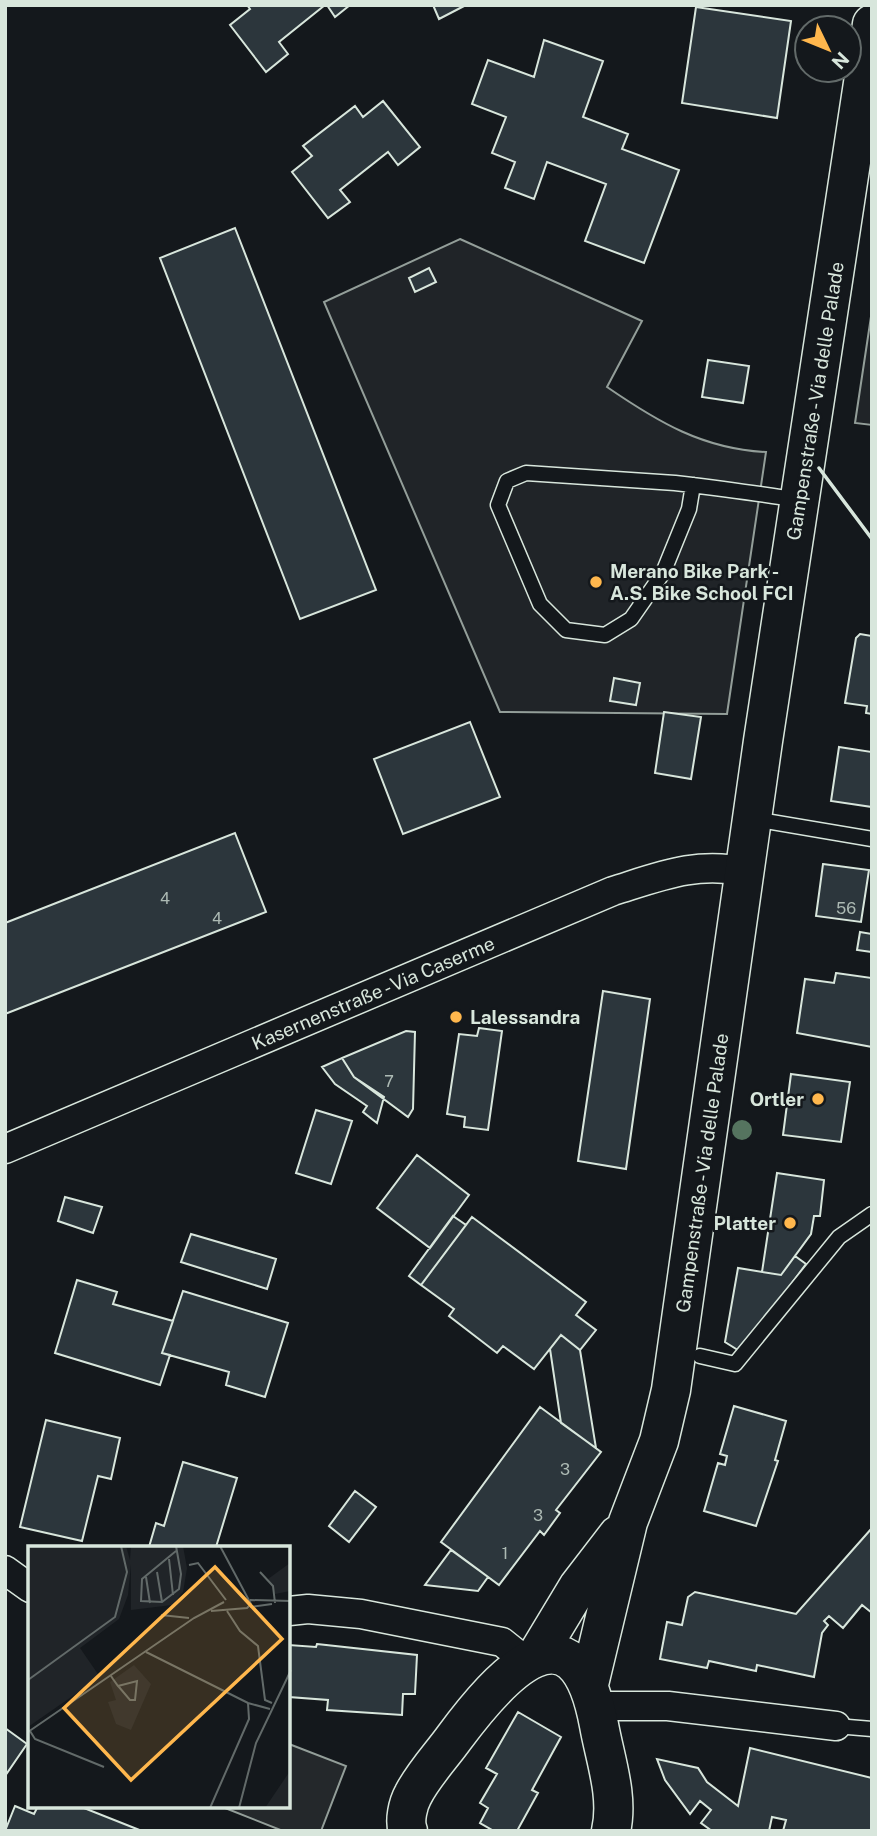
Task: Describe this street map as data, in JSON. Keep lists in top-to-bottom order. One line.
{"streets":{"main road":["Gampenstraße - Via delle Palade"],"street":["Kasernenstraße - Via Caserme"]},"crossings":[["Gampenstraße - Via delle Palade","Kasernenstraße - Via Caserme"]],"places":["Merano Bike Park - A.S. Bike School FCI","Lalessandra","Ortler","Platter"],"house_numbers":["4","56","4","7","3","3","1"],"north":"bottom right"}
